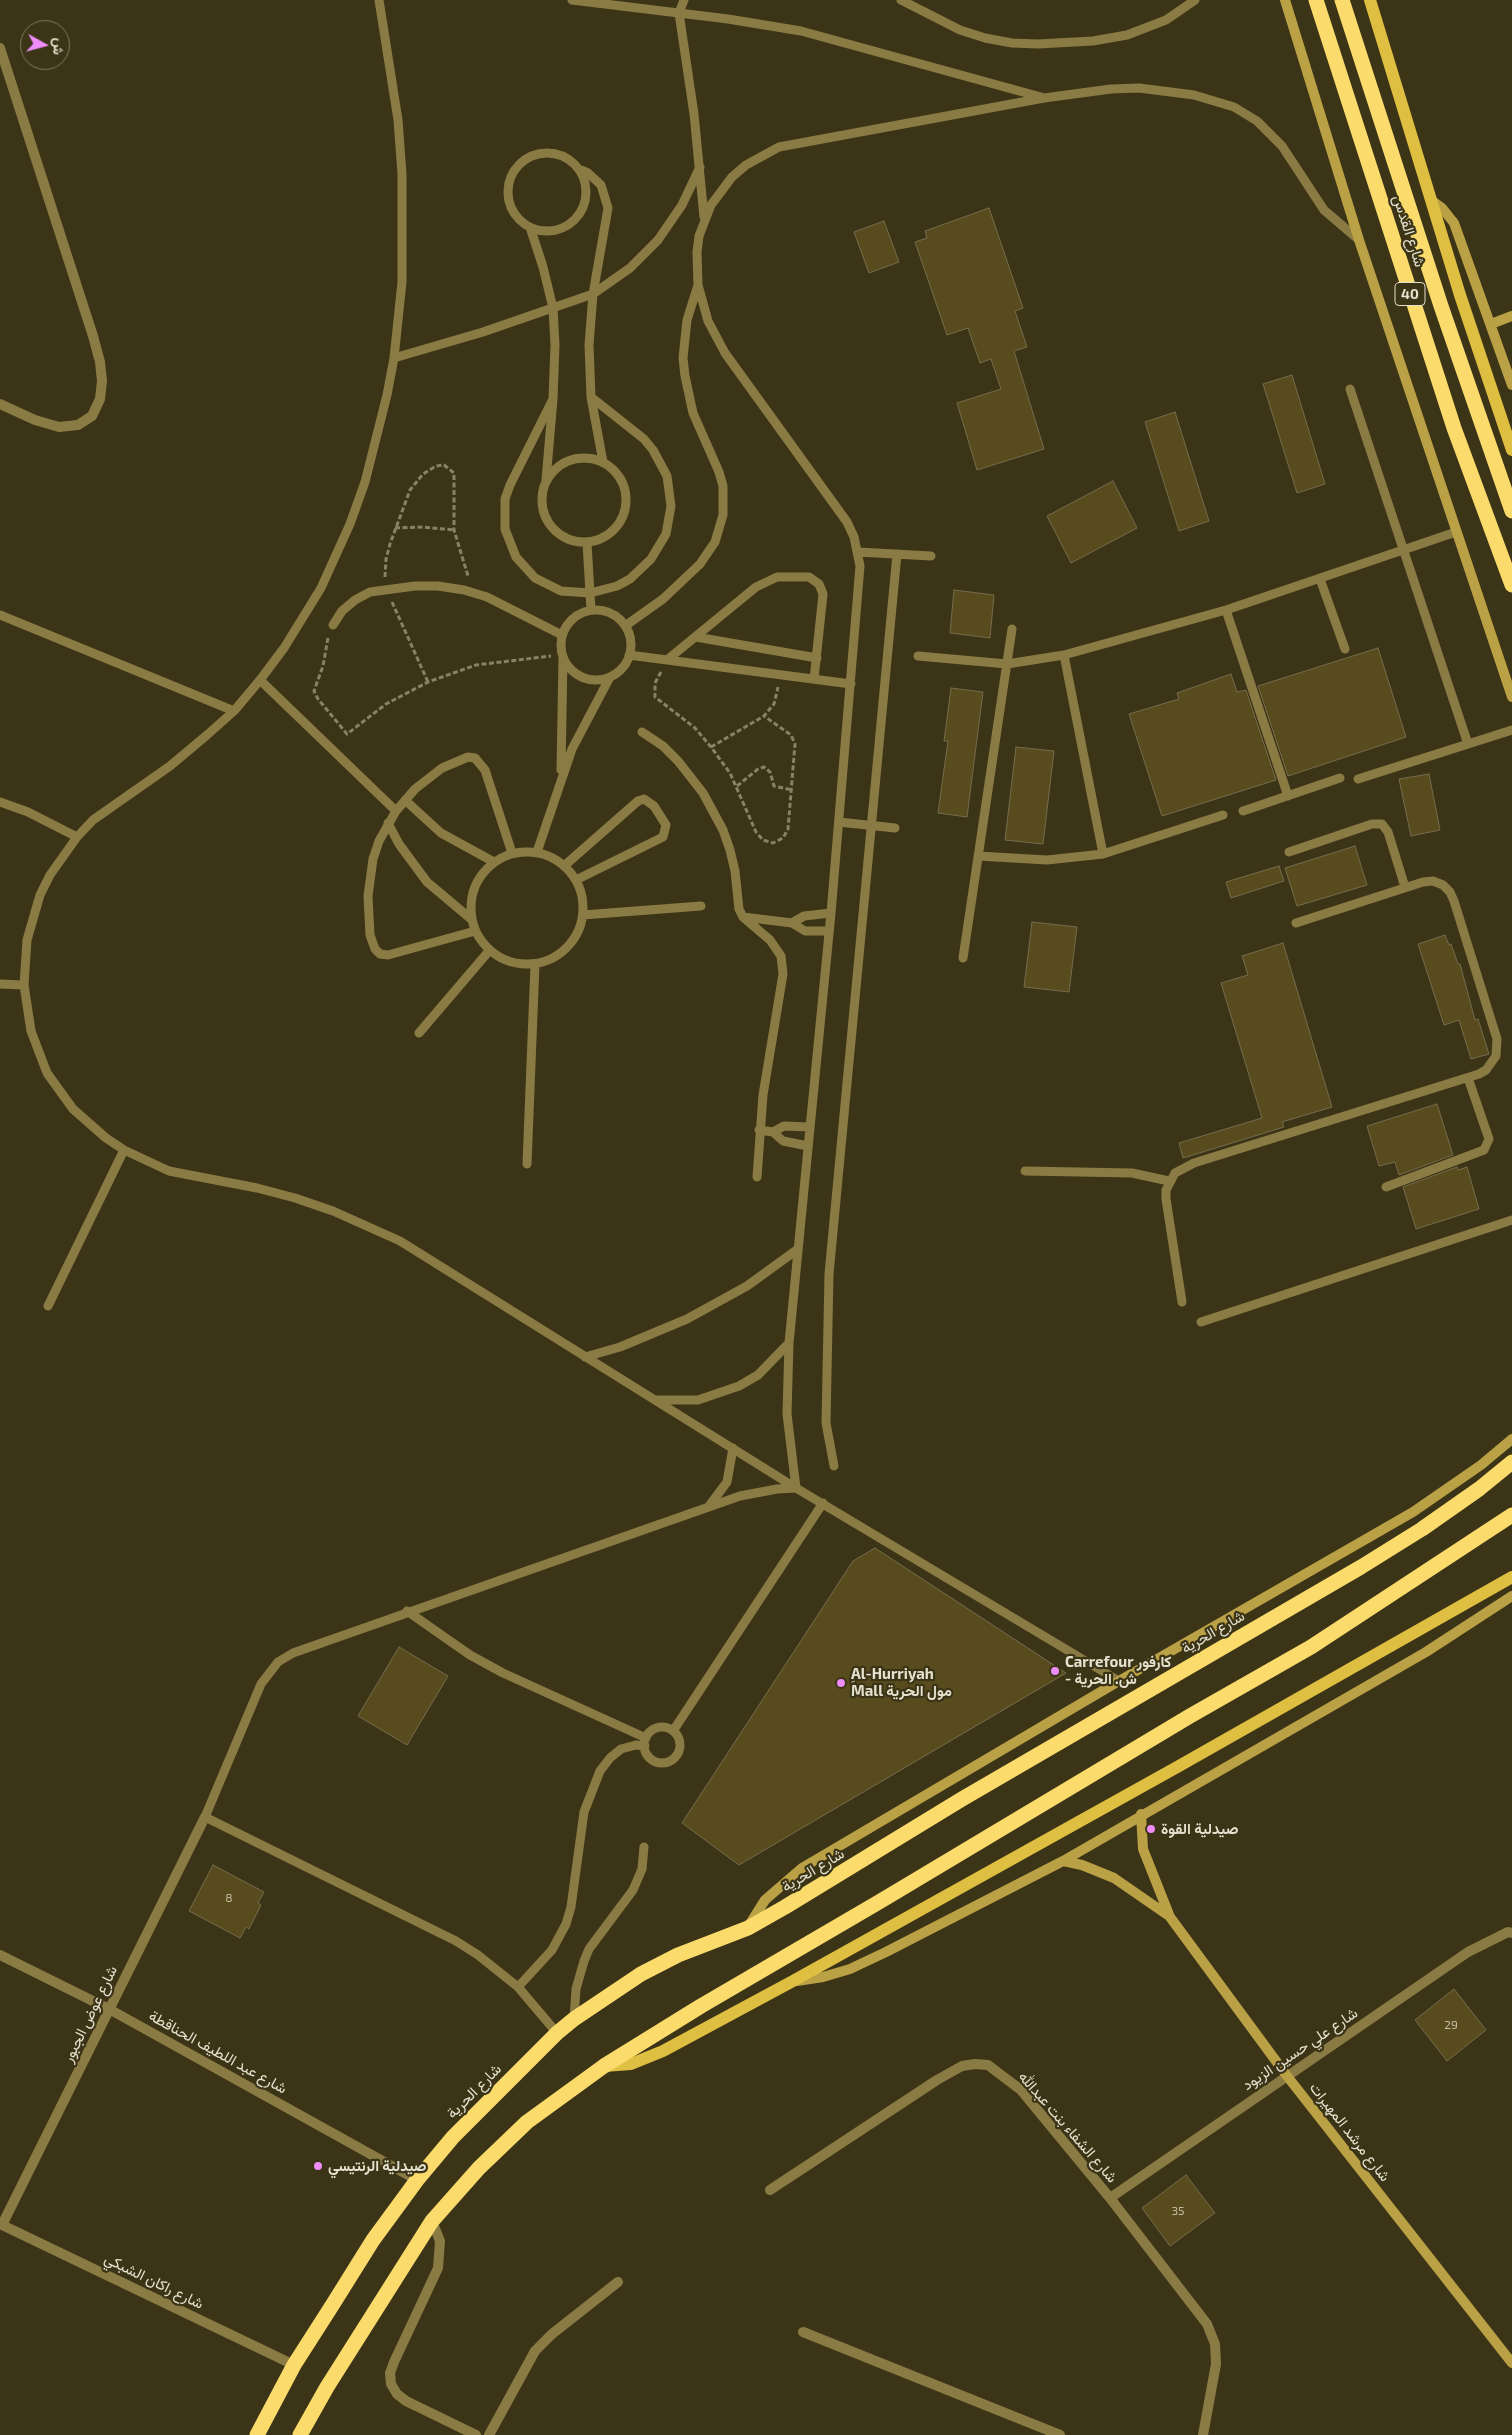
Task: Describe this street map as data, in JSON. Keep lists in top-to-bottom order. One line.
{"streets":{"highway":["شارع القدس","40","شارع الحرية"],"main road":["شارع مرشد المهيرات"],"street":["شارع عوض الجبور","شارع علي حسين الزيود","شارع عبد اللطيف الحناقطة","شارع الشفاء بنت عبدالله","شارع راكان الشبكي"]},"crossings":[["شارع الحرية","شارع عبد اللطيف الحناقطة"],["شارع الحرية","شارع راكان الشبكي"],["شارع عوض الجبور","شارع عبد اللطيف الحناقطة"],["شارع عوض الجبور","شارع راكان الشبكي"],["شارع علي حسين الزيود","شارع الشفاء بنت عبدالله"],["شارع علي حسين الزيود","شارع مرشد المهيرات"]],"places":["Carrefour كارفور - ش. الحرية","ِAl-Hurriyah Mall مول الحرية","صيدلية القوة","صيدلية الرنتيسي"],"house_numbers":["8","29","35"],"north":"right"}
